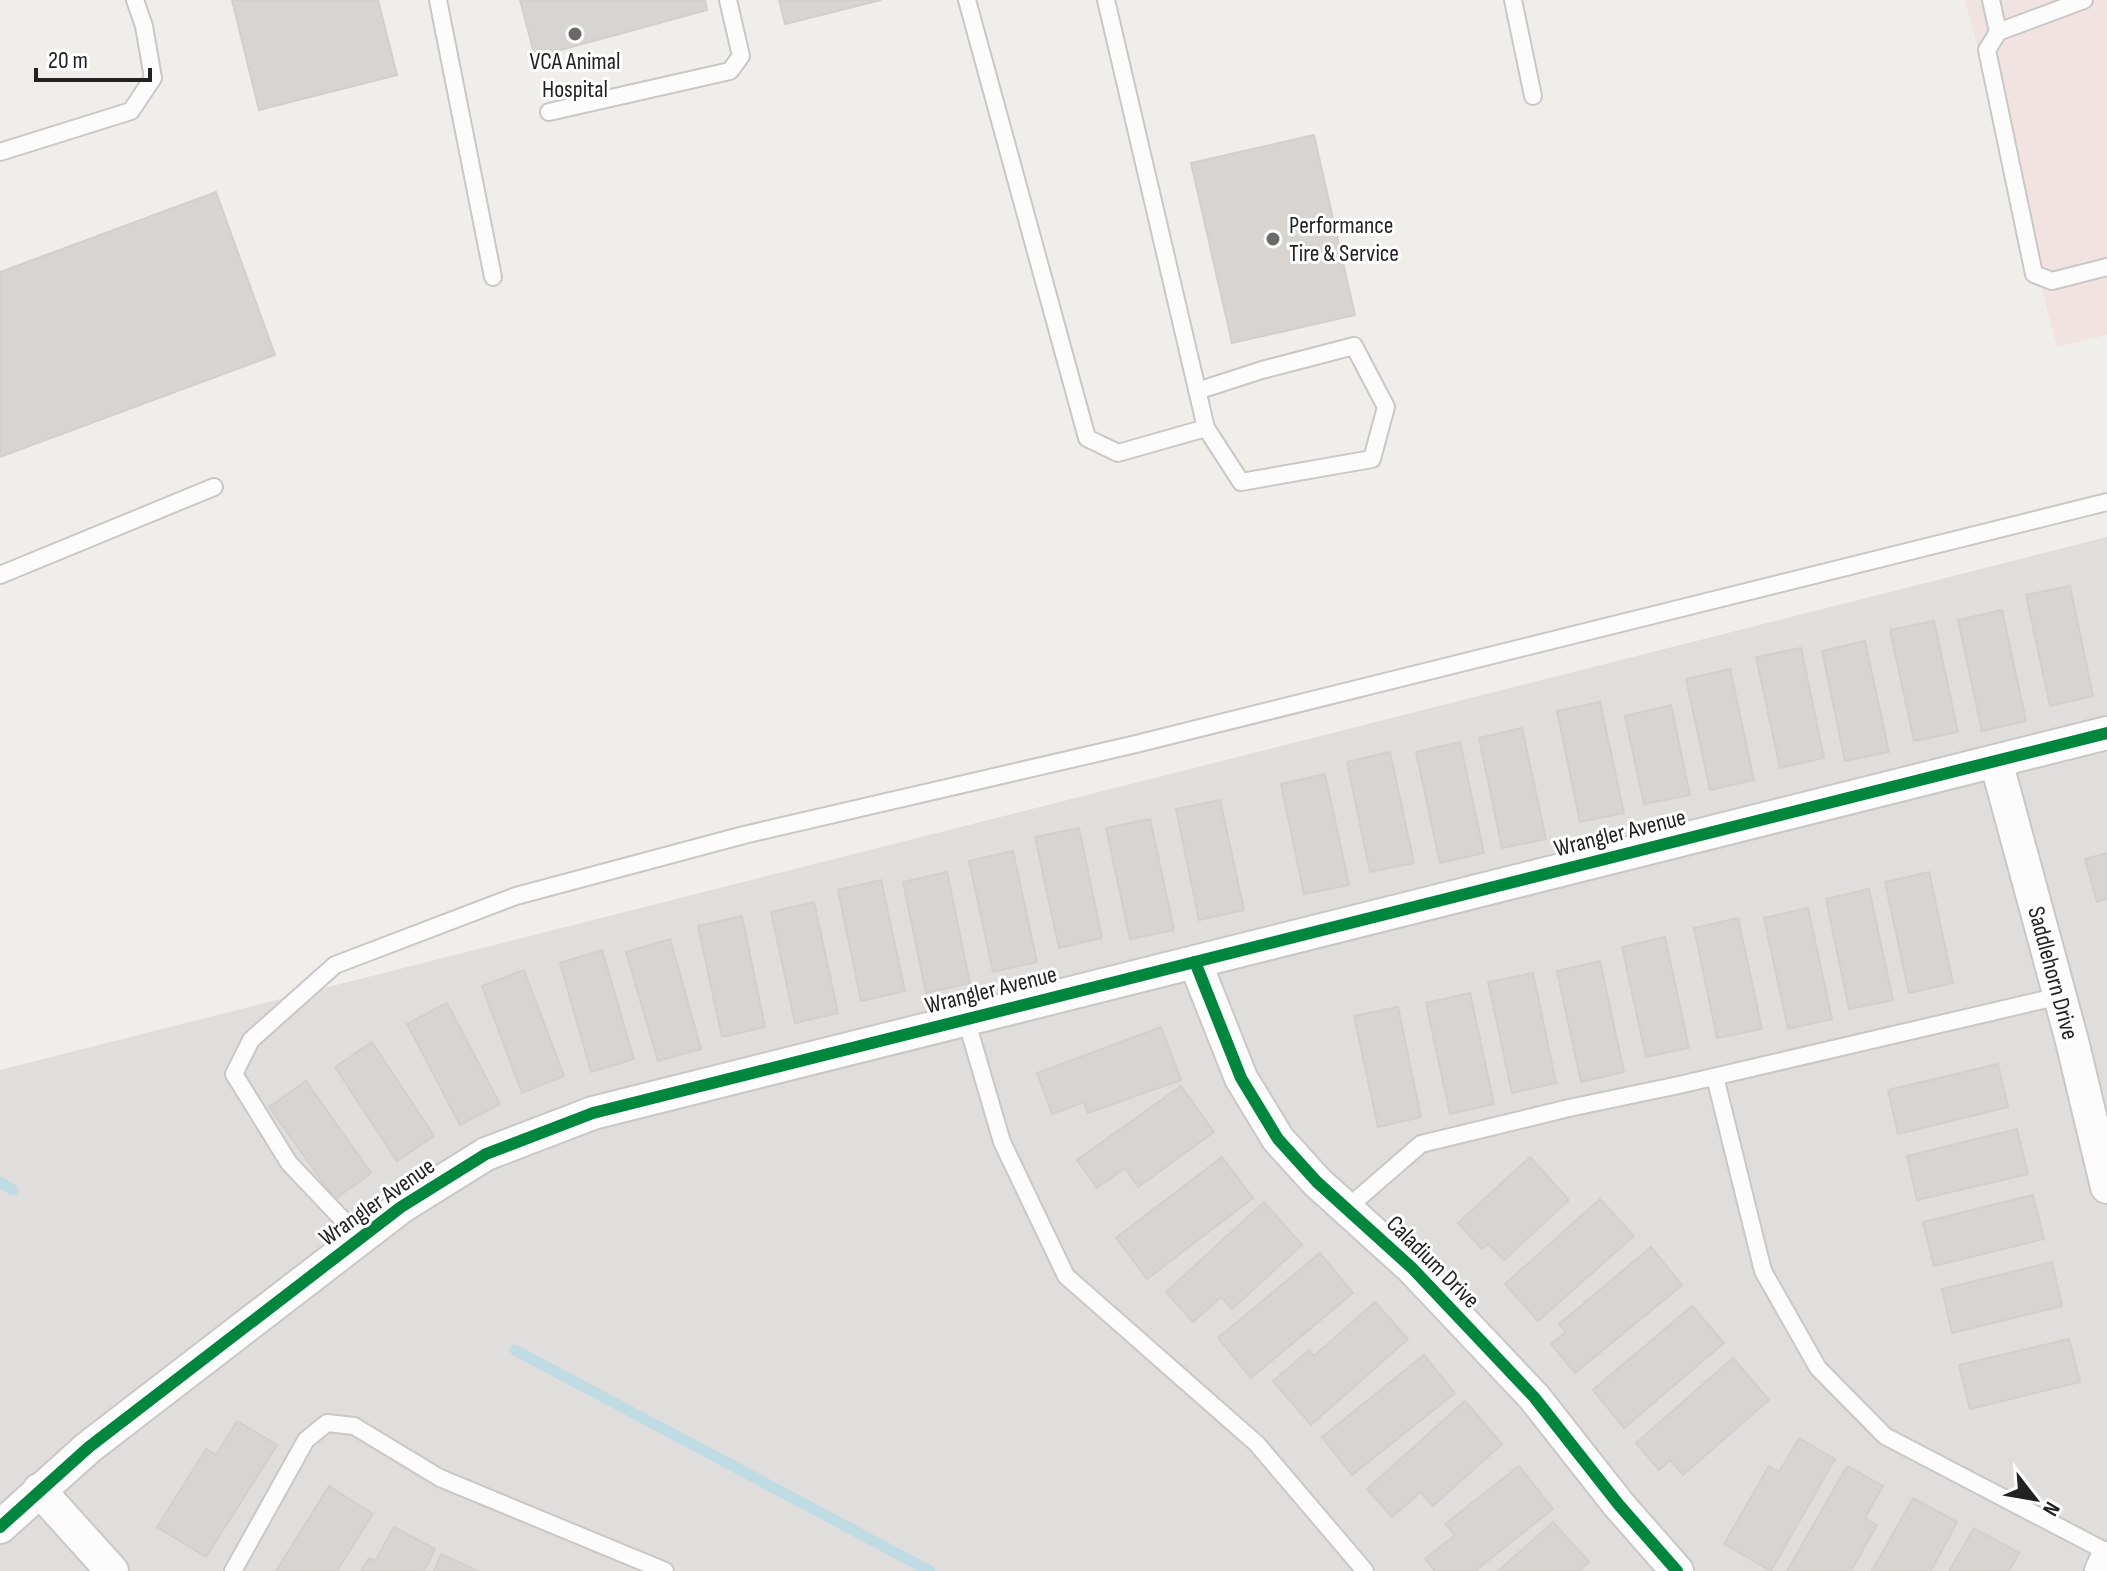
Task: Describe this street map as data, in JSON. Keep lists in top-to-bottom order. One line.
{"streets":{"street":["Wrangler Avenue","Saddlehorn Drive","Caladium Drive"]},"crossings":[["Wrangler Avenue","Saddlehorn Drive"],["Wrangler Avenue","Caladium Drive"]],"places":["VCA Animal Hospital","Performance Tire & Service"],"scale_bar":"20 m","north":"bottom right"}
